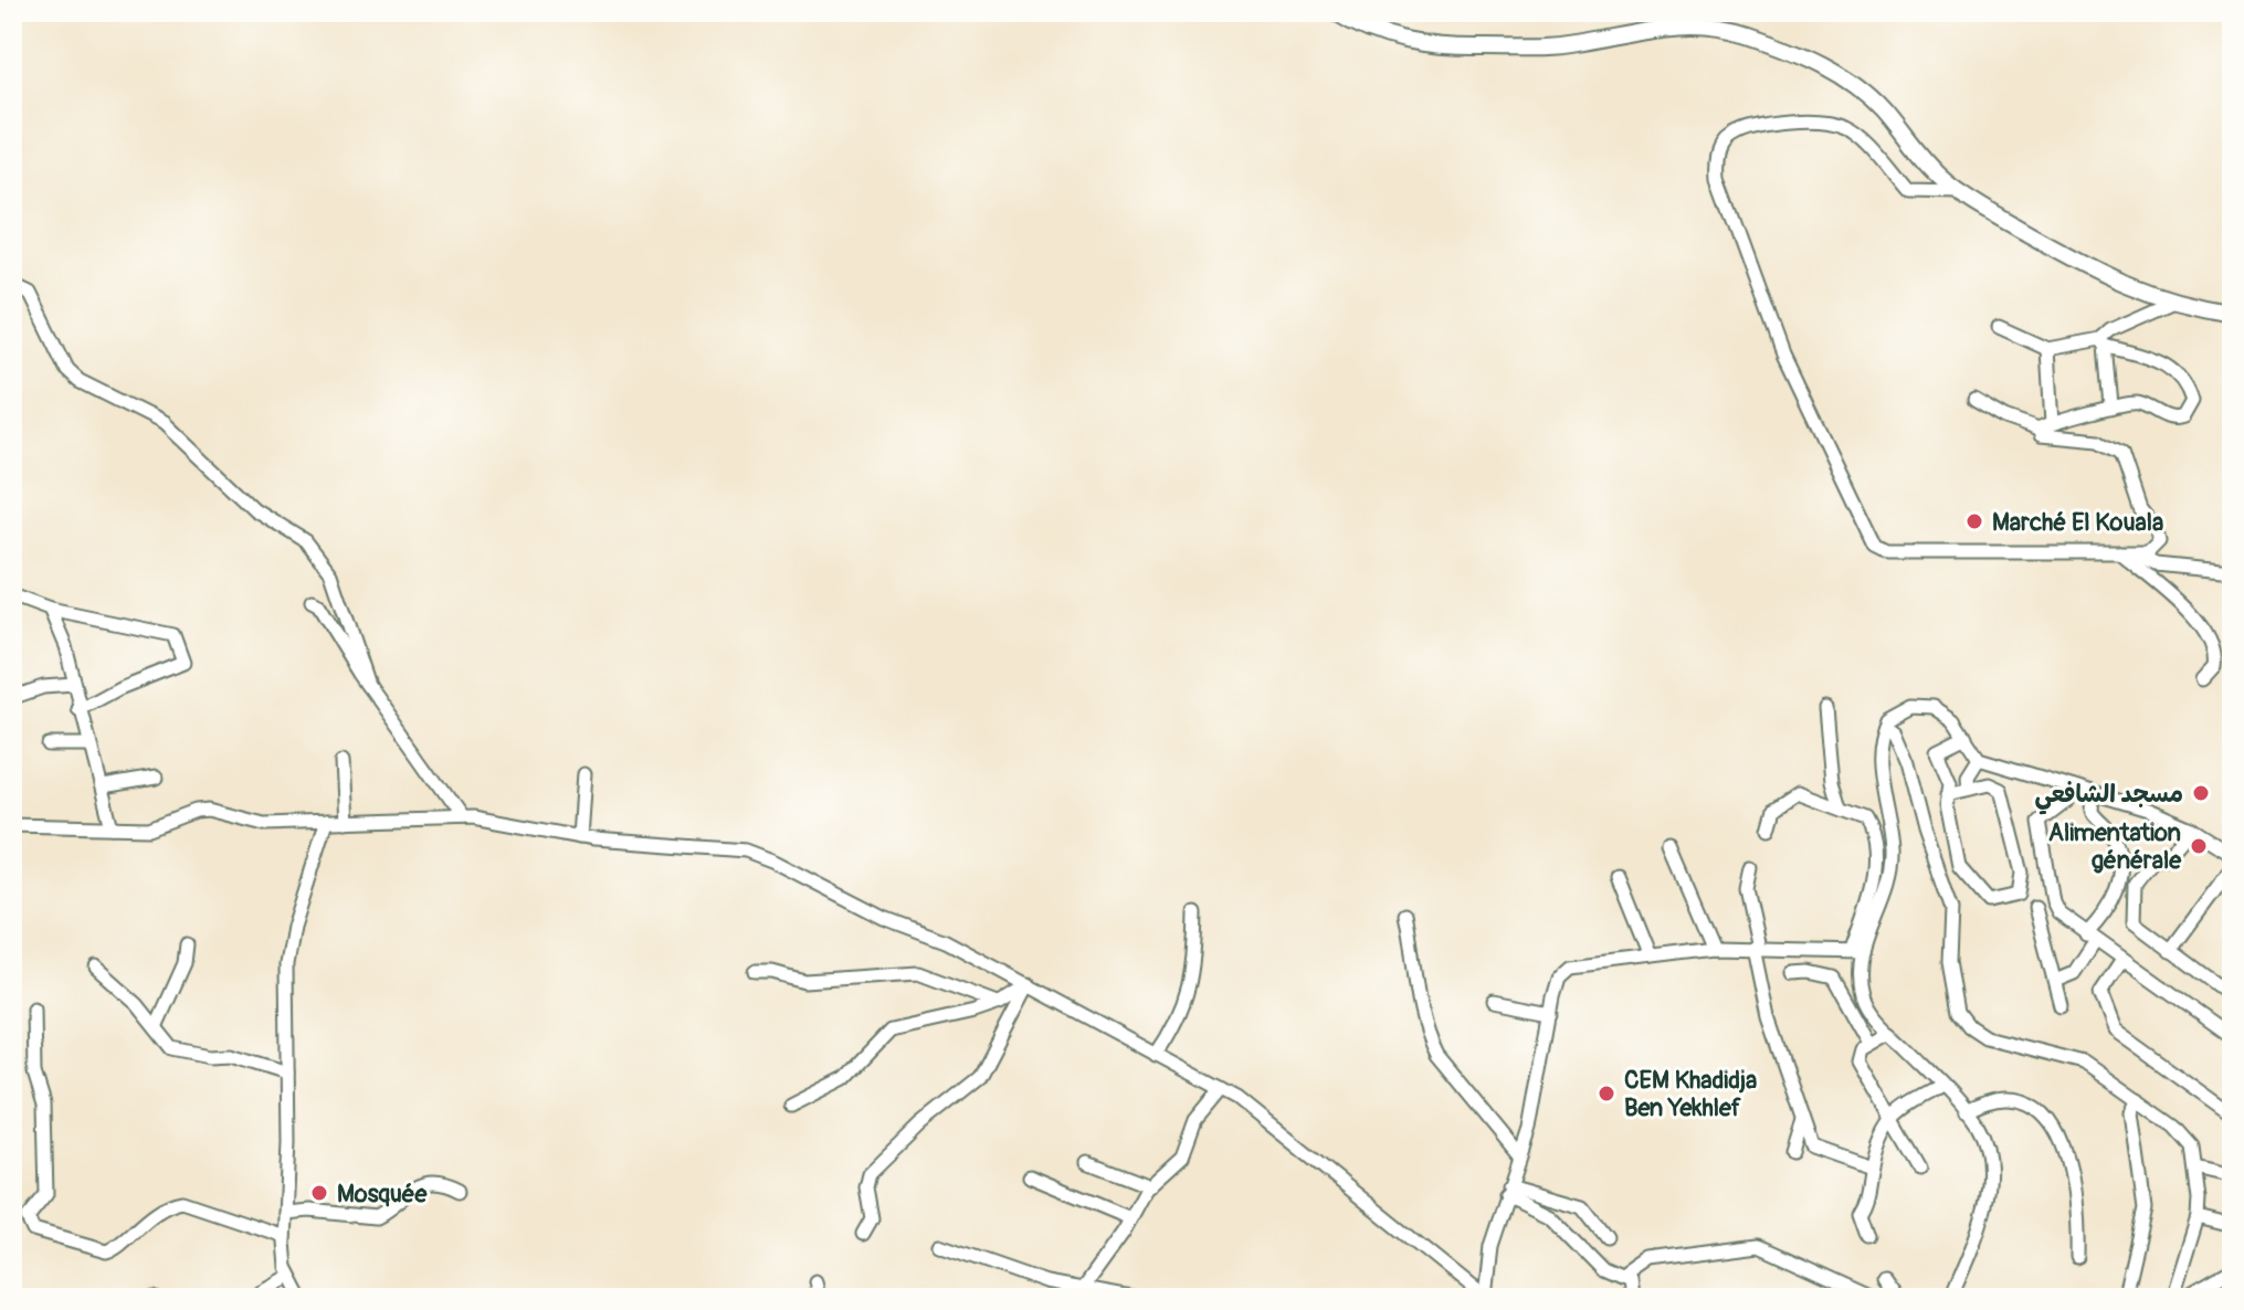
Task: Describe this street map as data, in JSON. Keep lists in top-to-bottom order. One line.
{"places":["Marché El Kouala","مسجد الشافعي","Alimentation générale","CEM Khadidja Ben Yekhlef","Mosquée"]}
